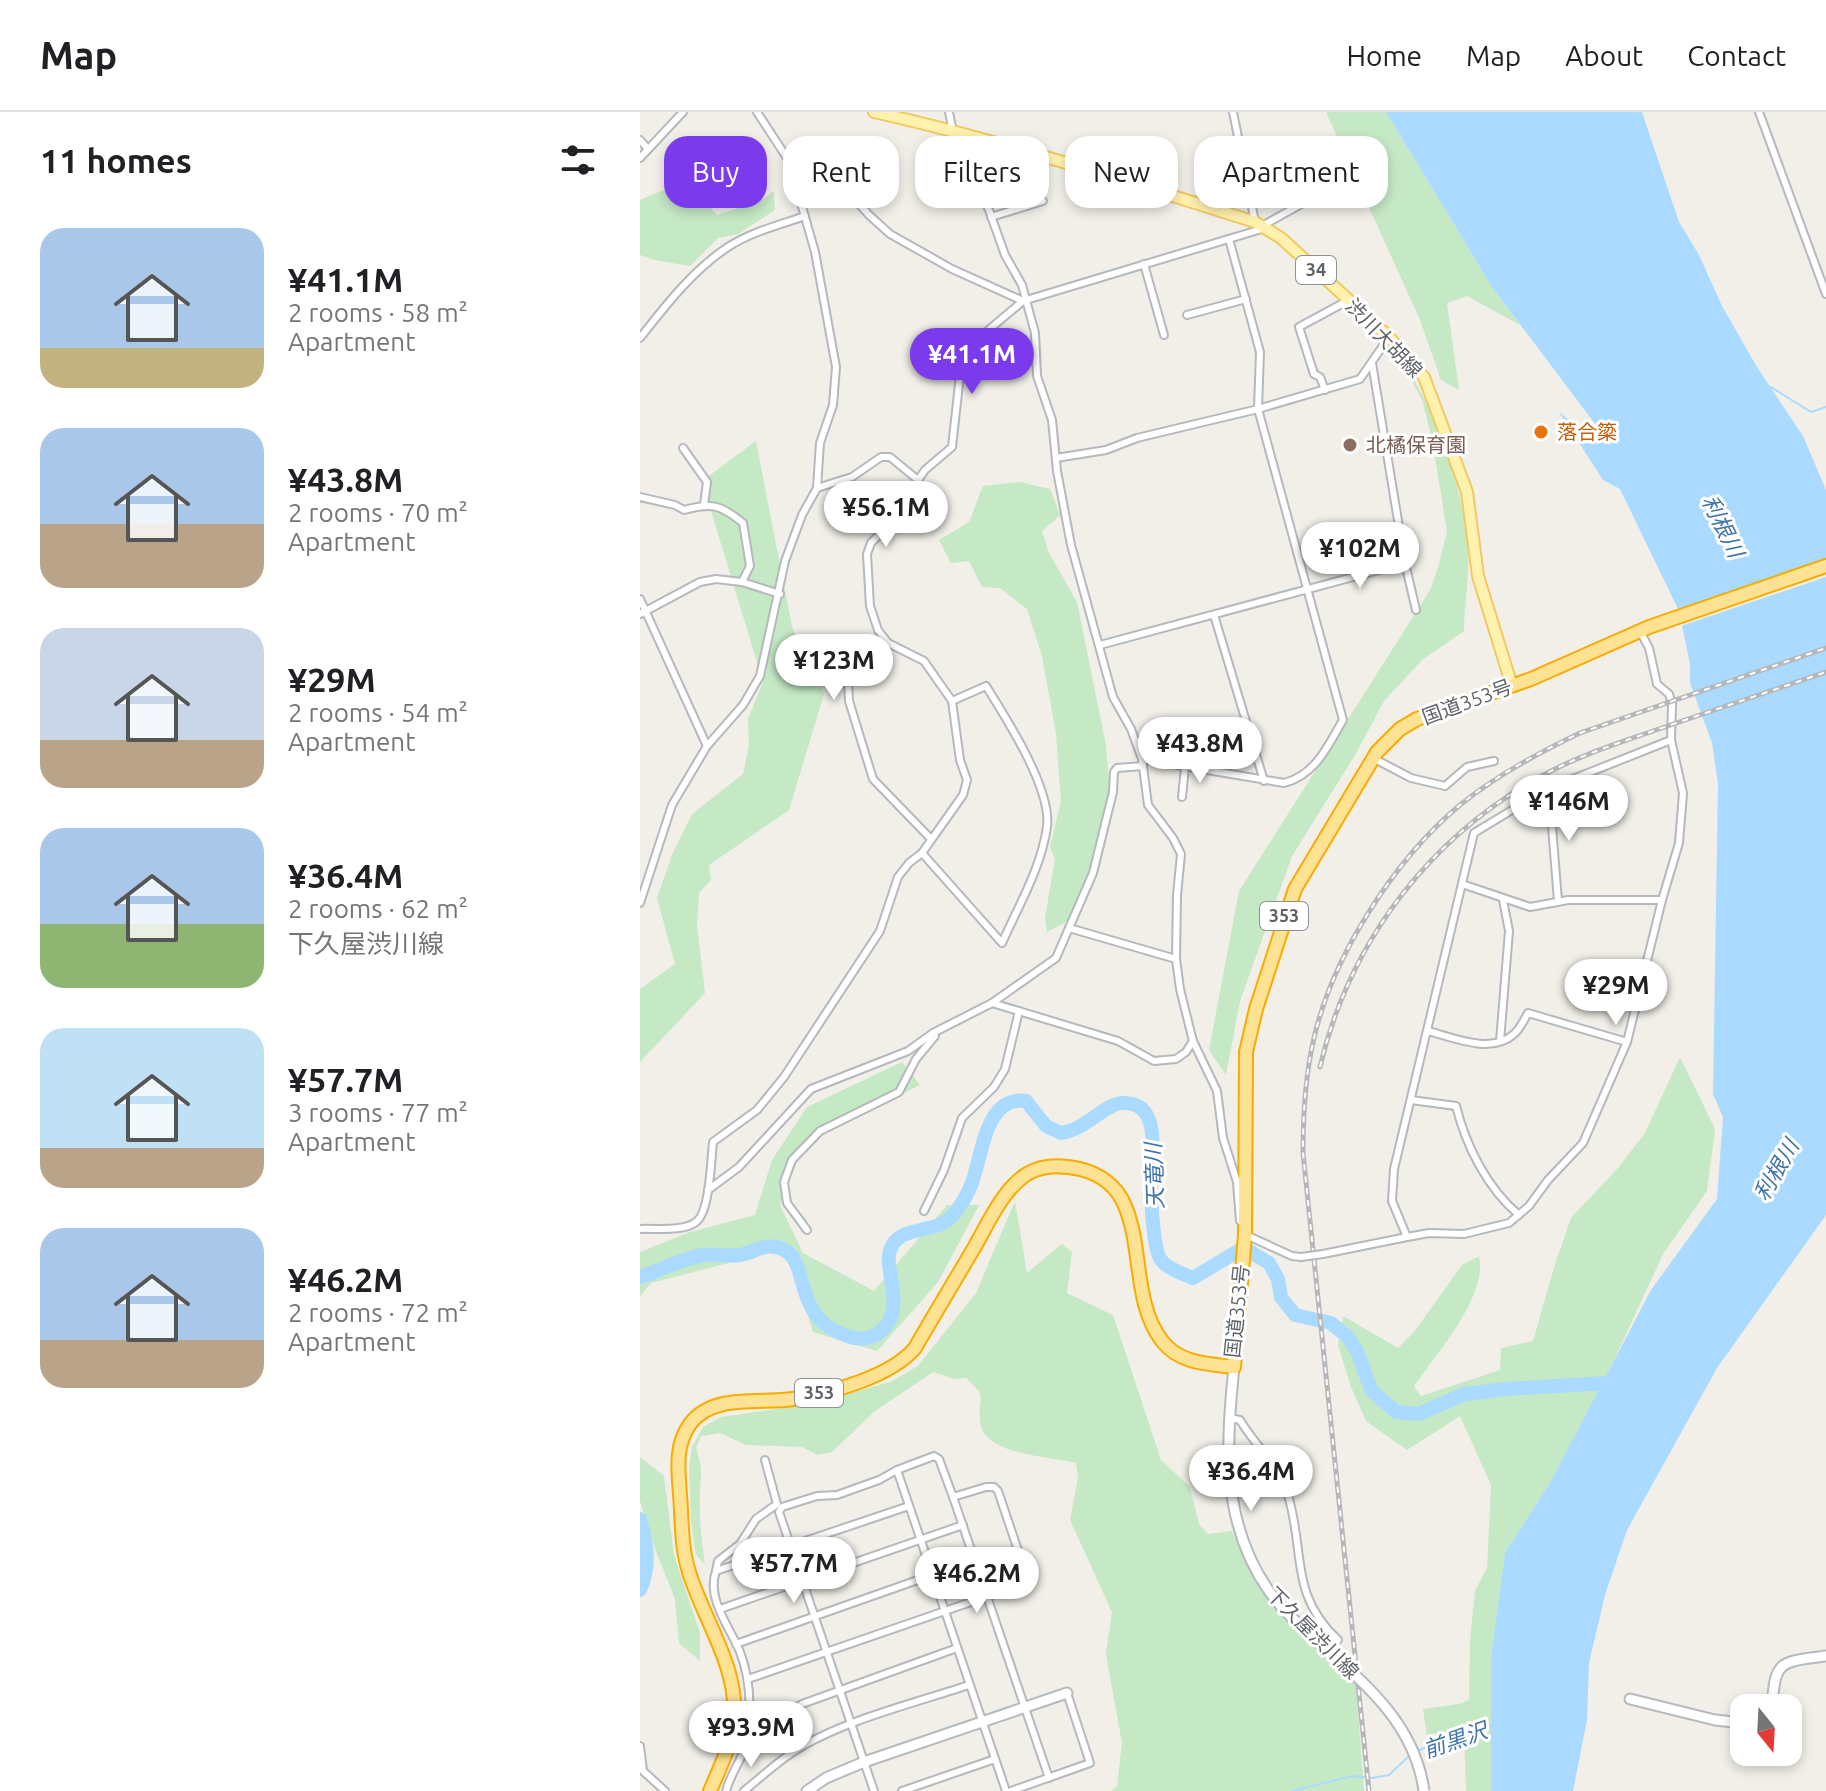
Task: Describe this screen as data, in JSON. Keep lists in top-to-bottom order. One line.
{"streets":{"highway":["国道353号","353"],"main road":["34","渋川大胡線","下久屋渋川線"]},"crossings":[["渋川大胡線","国道353号"],["国道353号","下久屋渋川線"]],"water":["利根川","天竜川","前黒沢"],"places":["落合簗","北橘保育園"],"north":"bottom","page":{"header":"Map","nav":["Home","Map","About","Contact"],"heading":"11 homes","chip":["Buy","Rent","Filters","New","Apartment"],"list":[{"name":"¥41.1M","note":"2 rooms · 58 m² · Apartment"},{"name":"¥43.8M","note":"2 rooms · 70 m² · Apartment"},{"name":"¥29M","note":"2 rooms · 54 m² · Apartment"},{"name":"¥36.4M","note":"2 rooms · 62 m² · 下久屋渋川線"},{"name":"¥57.7M","note":"3 rooms · 77 m² · Apartment"},{"name":"¥46.2M","note":"2 rooms · 72 m² · Apartment"}],"price":["¥41.1M","¥56.1M","¥102M","¥123M","¥43.8M","¥146M","¥29M","¥36.4M","¥57.7M","¥46.2M","¥93.9M"]}}
